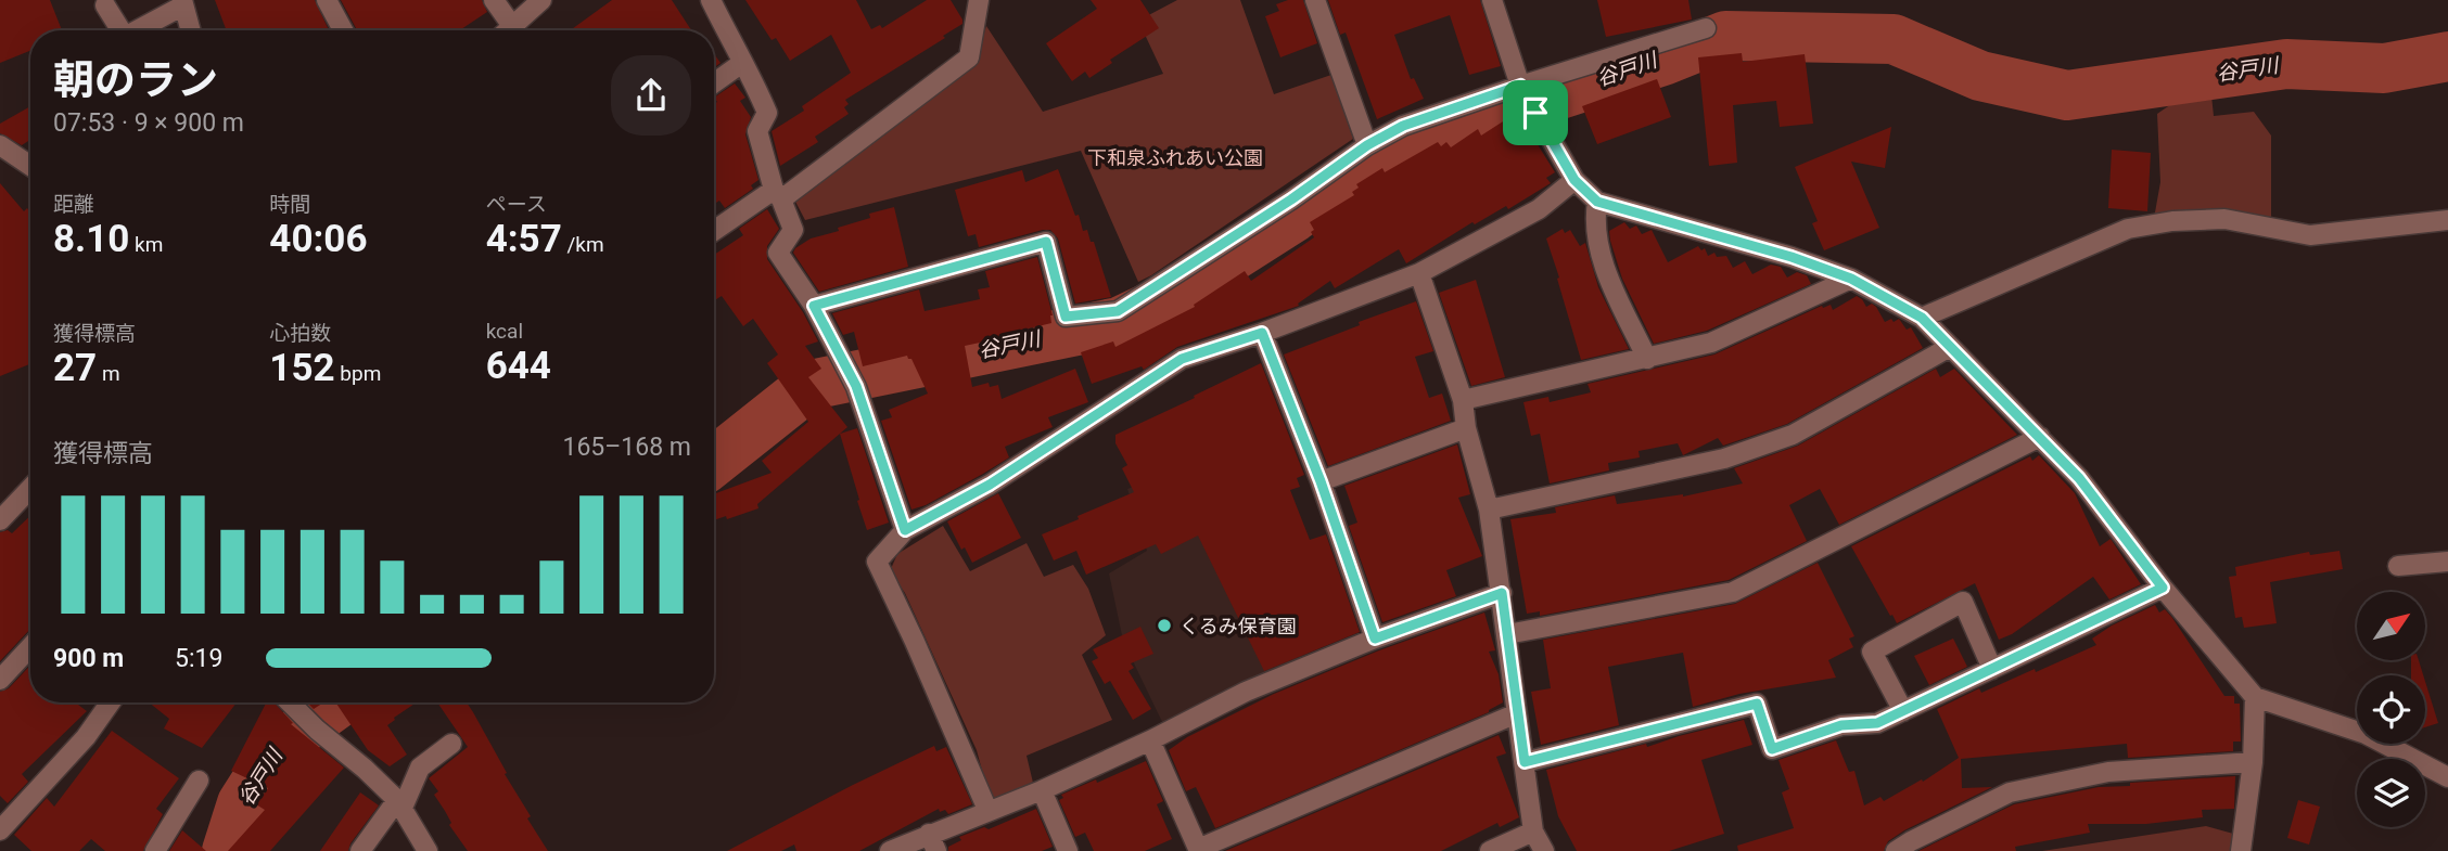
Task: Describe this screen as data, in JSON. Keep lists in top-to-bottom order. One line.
{"water":["谷戸川"],"parks":["下和泉ふれあい公園"],"places":["くるみ保育園"],"north":"top right","page":{"heading":["朝のラン","07:53 · 9 × 900 m"],"stats":[["距離","8.10 km"],["時間","40:06"],["ペース","4:57 /km"],["獲得標高","27 m"],["心拍数","152 bpm"],["kcal","644"]],"chart":["獲得標高","165–168 m"],"list":[{"name":"900 m","note":"5:19"}]}}
